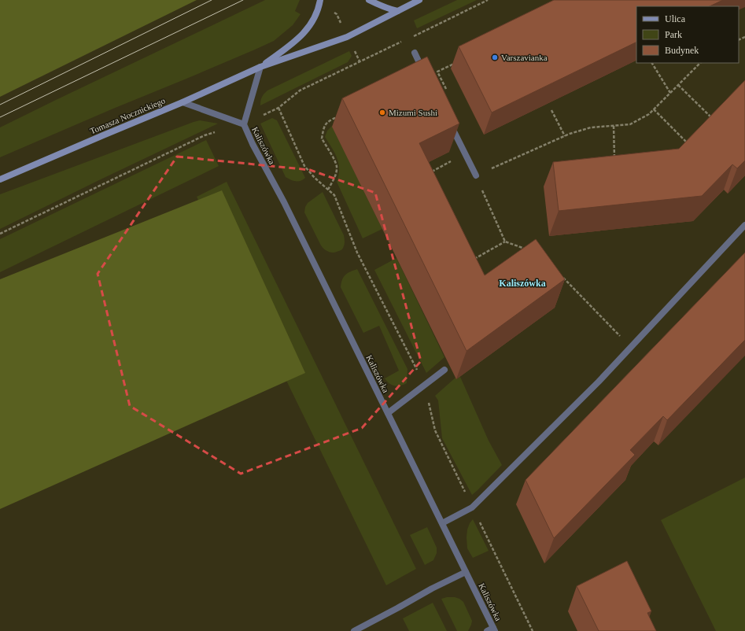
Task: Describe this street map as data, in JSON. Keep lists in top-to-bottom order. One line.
{"streets":{"street":["Tomasza Nocznickiego","Kaliszówka"]},"crossings":[["Tomasza Nocznickiego","Kaliszówka"]],"districts":["Kaliszówka"],"places":["Varszavianka","Mizumi Sushi"],"legend":["Ulica","Park","Budynek"]}
